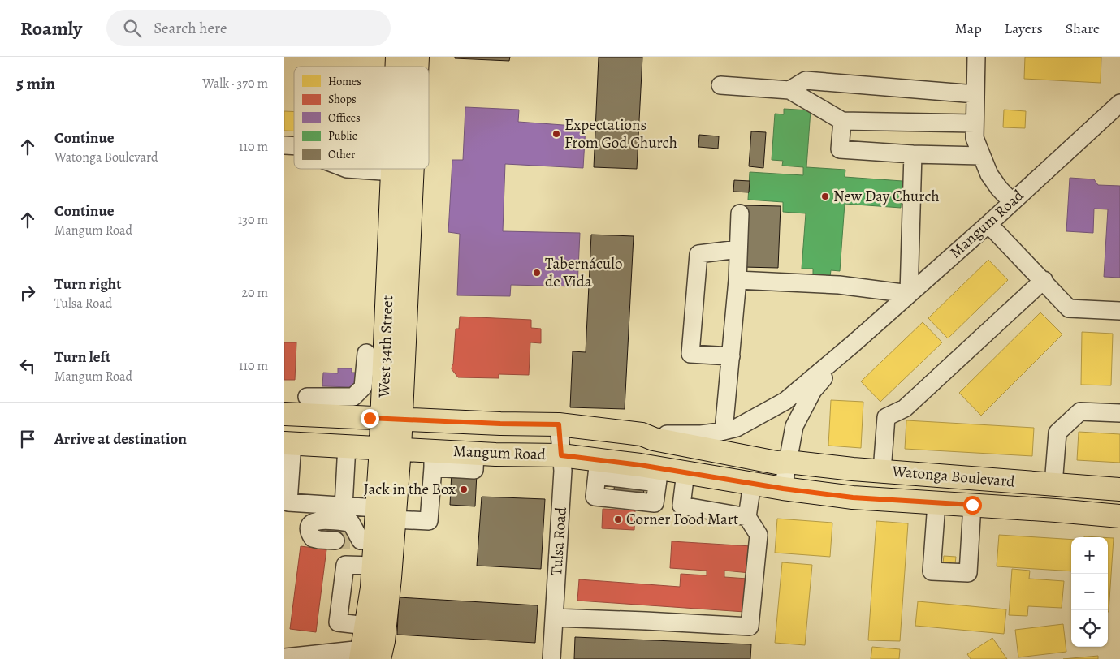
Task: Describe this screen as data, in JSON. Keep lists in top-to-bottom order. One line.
{"streets":{"main road":["Mangum Road","West 34th Street","Watonga Boulevard"],"street":["Tulsa Road"]},"crossings":[["Mangum Road","West 34th Street"],["Mangum Road","Watonga Boulevard"],["Mangum Road","Tulsa Road"]],"places":["Expectations From God Church","New Day Church","Tabernáculo de Vida","Jack in the Box","Corner Food Mart"],"legend":["Homes","Shops","Offices","Public","Other"],"page":{"header":"Roamly","search":"Search here","nav":["Map","Layers","Share"],"heading":["5 min","Walk · 370 m"],"list":[["Continue","Watonga Boulevard","110 m"],["Continue","Mangum Road","130 m"],["Turn right","Tulsa Road","20 m"],["Turn left","Mangum Road","110 m"],"Arrive at destination"],"map_buttons":["+","−"]}}
